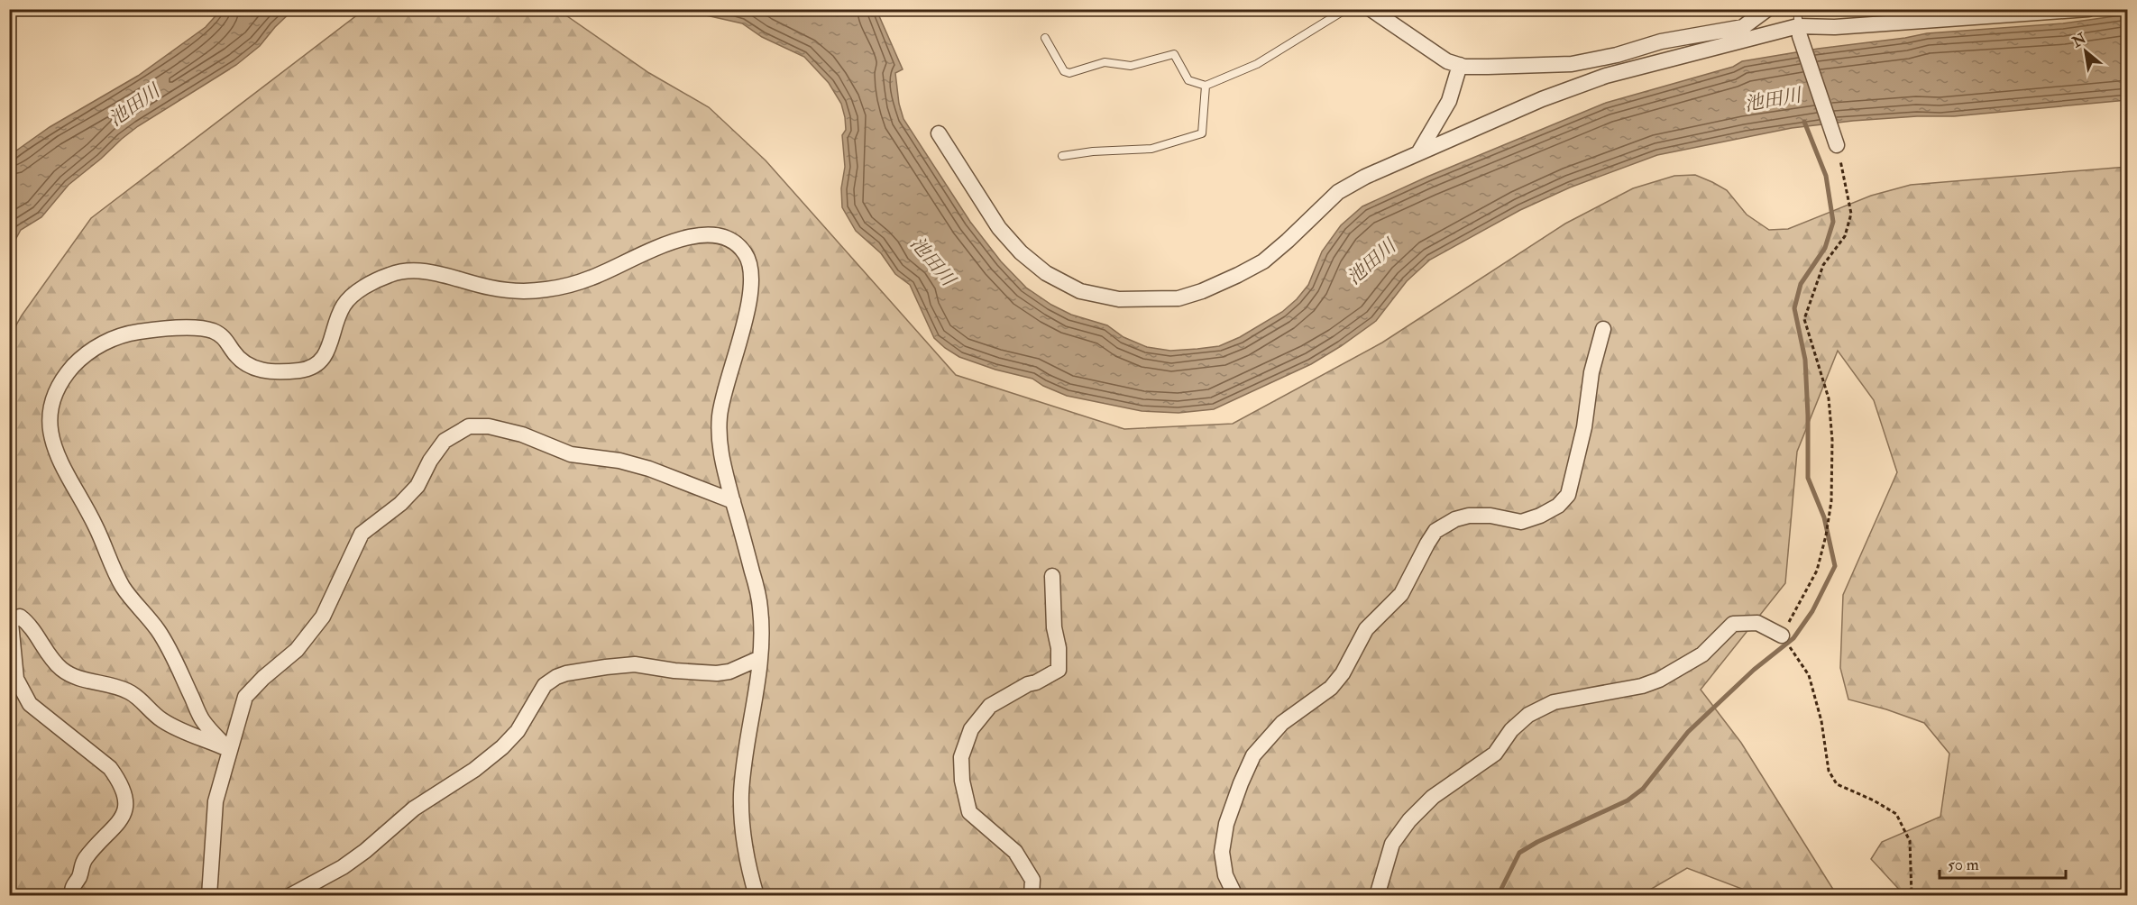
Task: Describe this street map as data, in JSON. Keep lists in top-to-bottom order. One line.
{"water":["池田川"],"scale_bar":"50 m","north":"top left"}
